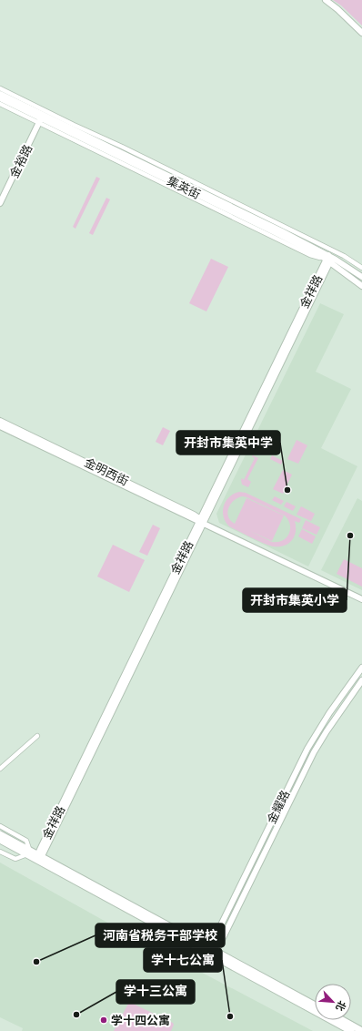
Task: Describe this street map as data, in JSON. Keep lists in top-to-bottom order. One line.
{"streets":{"street":["金裕路","集英街","金祥路","金明西街","金耀路"]},"crossings":[["金裕路","集英街"],["集英街","金祥路"],["金祥路","金明西街"]],"places":["开封市集英中学","开封市集英小学","河南省税务干部学校","学十三公寓","学十七公寓","学十四公寓"],"north":"bottom right"}
